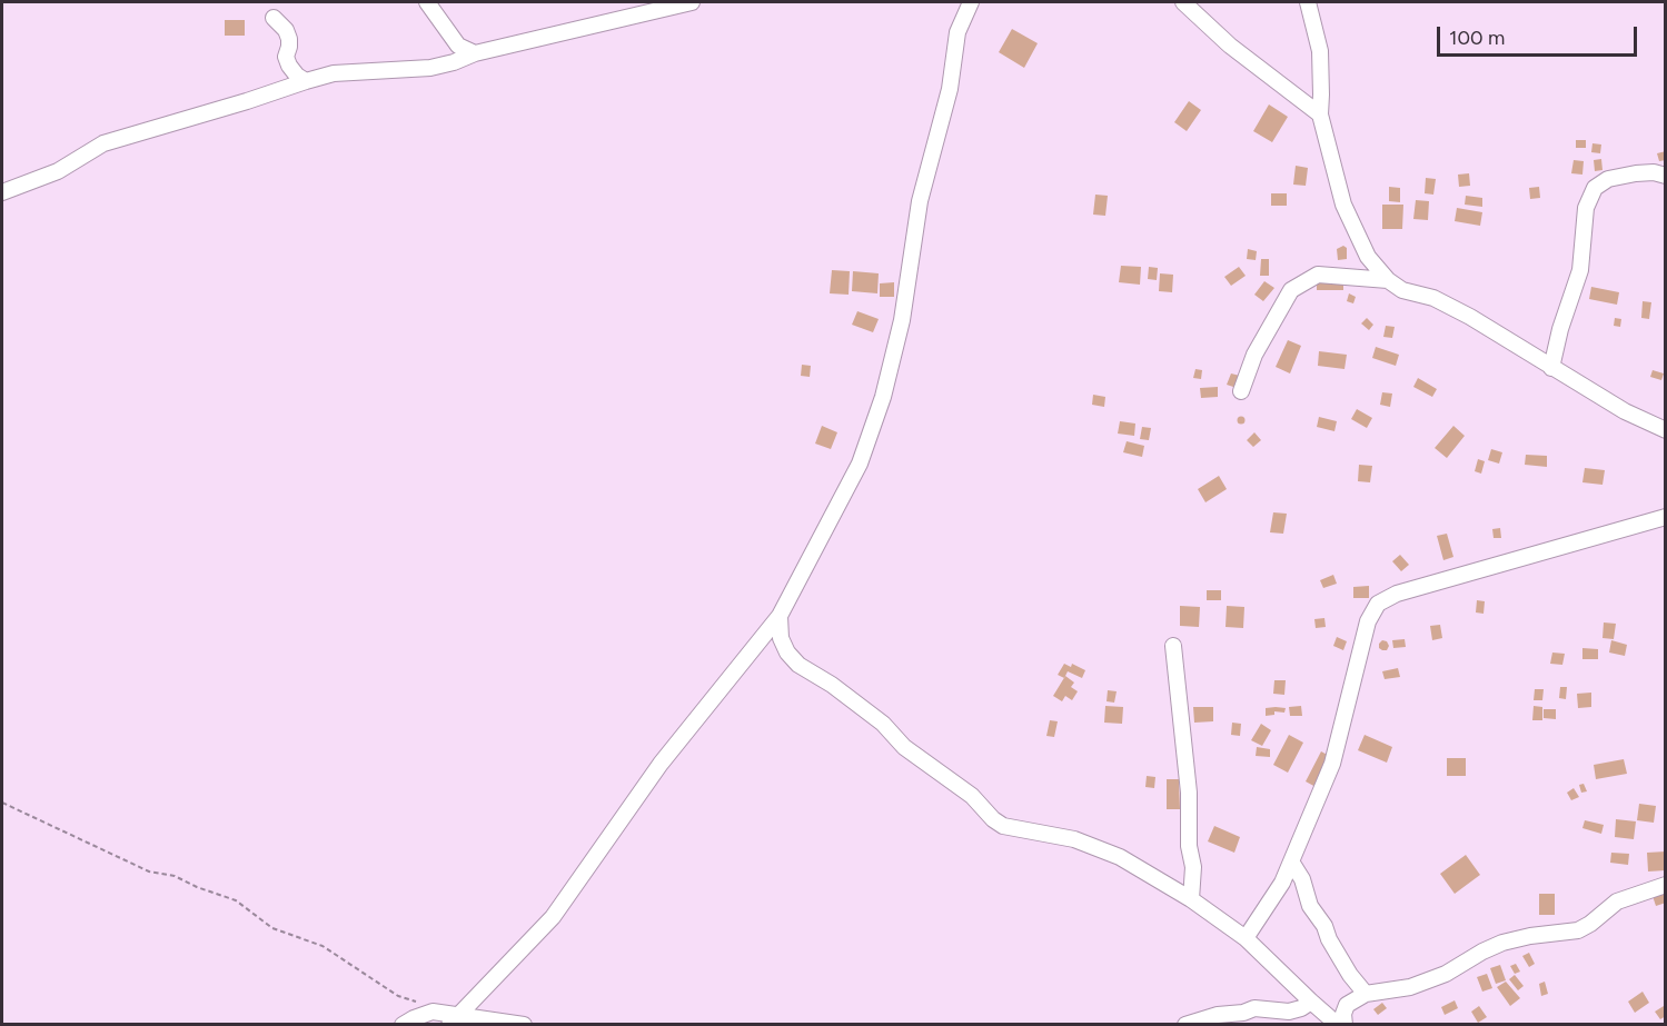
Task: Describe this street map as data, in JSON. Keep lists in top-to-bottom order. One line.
{"scale_bar":"100 m"}
